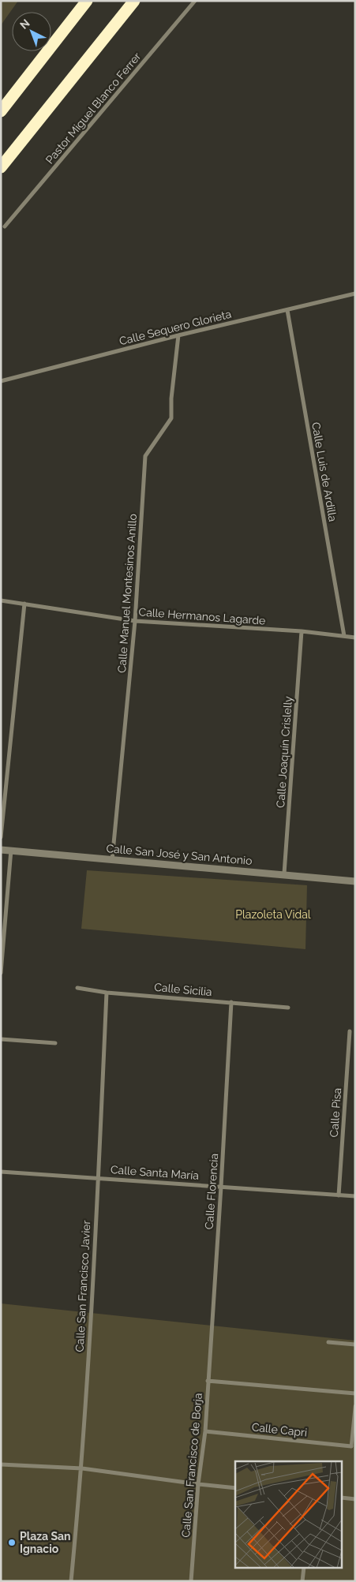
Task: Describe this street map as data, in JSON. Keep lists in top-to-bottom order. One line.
{"streets":{"street":["Pastor Miguel Blanco Ferrer","Calle Sequero Glorieta","Calle Luis de Ardilla","Calle Manuel Montesinos Anillo","Calle Hermanos Lagarde","Calle Joaquín Crislelly","Calle San José y San Antonio","Calle Sicilia","Calle Pisa","Calle Santa María","Calle Florencia","Calle San Francisco Javier","Calle Capri","Calle San Francisco de Borja"]},"crossings":[["Calle Sequero Glorieta","Calle Luis de Ardilla"],["Calle Sequero Glorieta","Calle Manuel Montesinos Anillo"],["Calle Luis de Ardilla","Calle Hermanos Lagarde"],["Calle Manuel Montesinos Anillo","Calle Hermanos Lagarde"],["Calle Manuel Montesinos Anillo","Calle San José y San Antonio"],["Calle Hermanos Lagarde","Calle Joaquín Crislelly"],["Calle Joaquín Crislelly","Calle San José y San Antonio"],["Calle Sicilia","Calle Florencia"],["Calle Sicilia","Calle San Francisco Javier"],["Calle Pisa","Calle Santa María"],["Calle Santa María","Calle Florencia"],["Calle Santa María","Calle San Francisco Javier"],["Calle Florencia","Calle San Francisco de Borja"],["Calle Capri","Calle San Francisco de Borja"]],"parks":["Plazoleta Vidal"],"places":["Plaza San Ignacio"],"north":"top left"}
